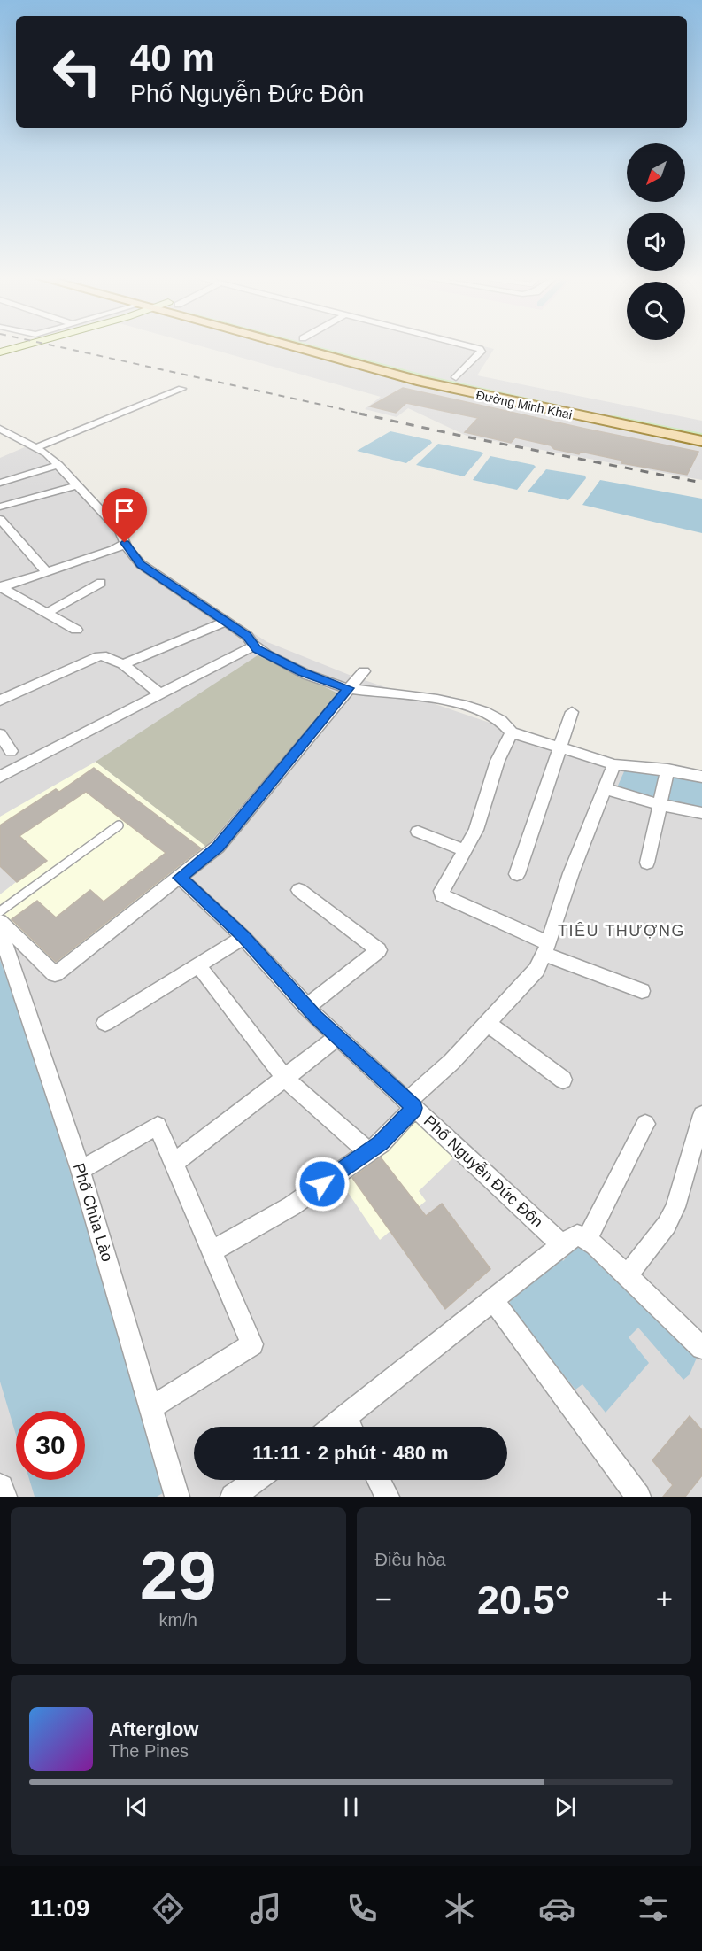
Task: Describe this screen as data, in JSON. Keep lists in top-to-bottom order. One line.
{"streets":{"main road":["Đường Minh Khai"],"street":["Phố Nguyễn Đức Đôn","Phố Chùa Lào"]},"districts":["TIÊU THƯỢNG"],"north":"bottom left","page":{"turn":["40 m","Phố Nguyễn Đức Đôn"],"limit":"30","trip":"11:11 · 2 phút · 480 m","tile":[["29","km/h"],"Điều hòa"],"heat":["−","20.5°","+"],"song":["Afterglow","The Pines"],"tabs":"11:09"}}
